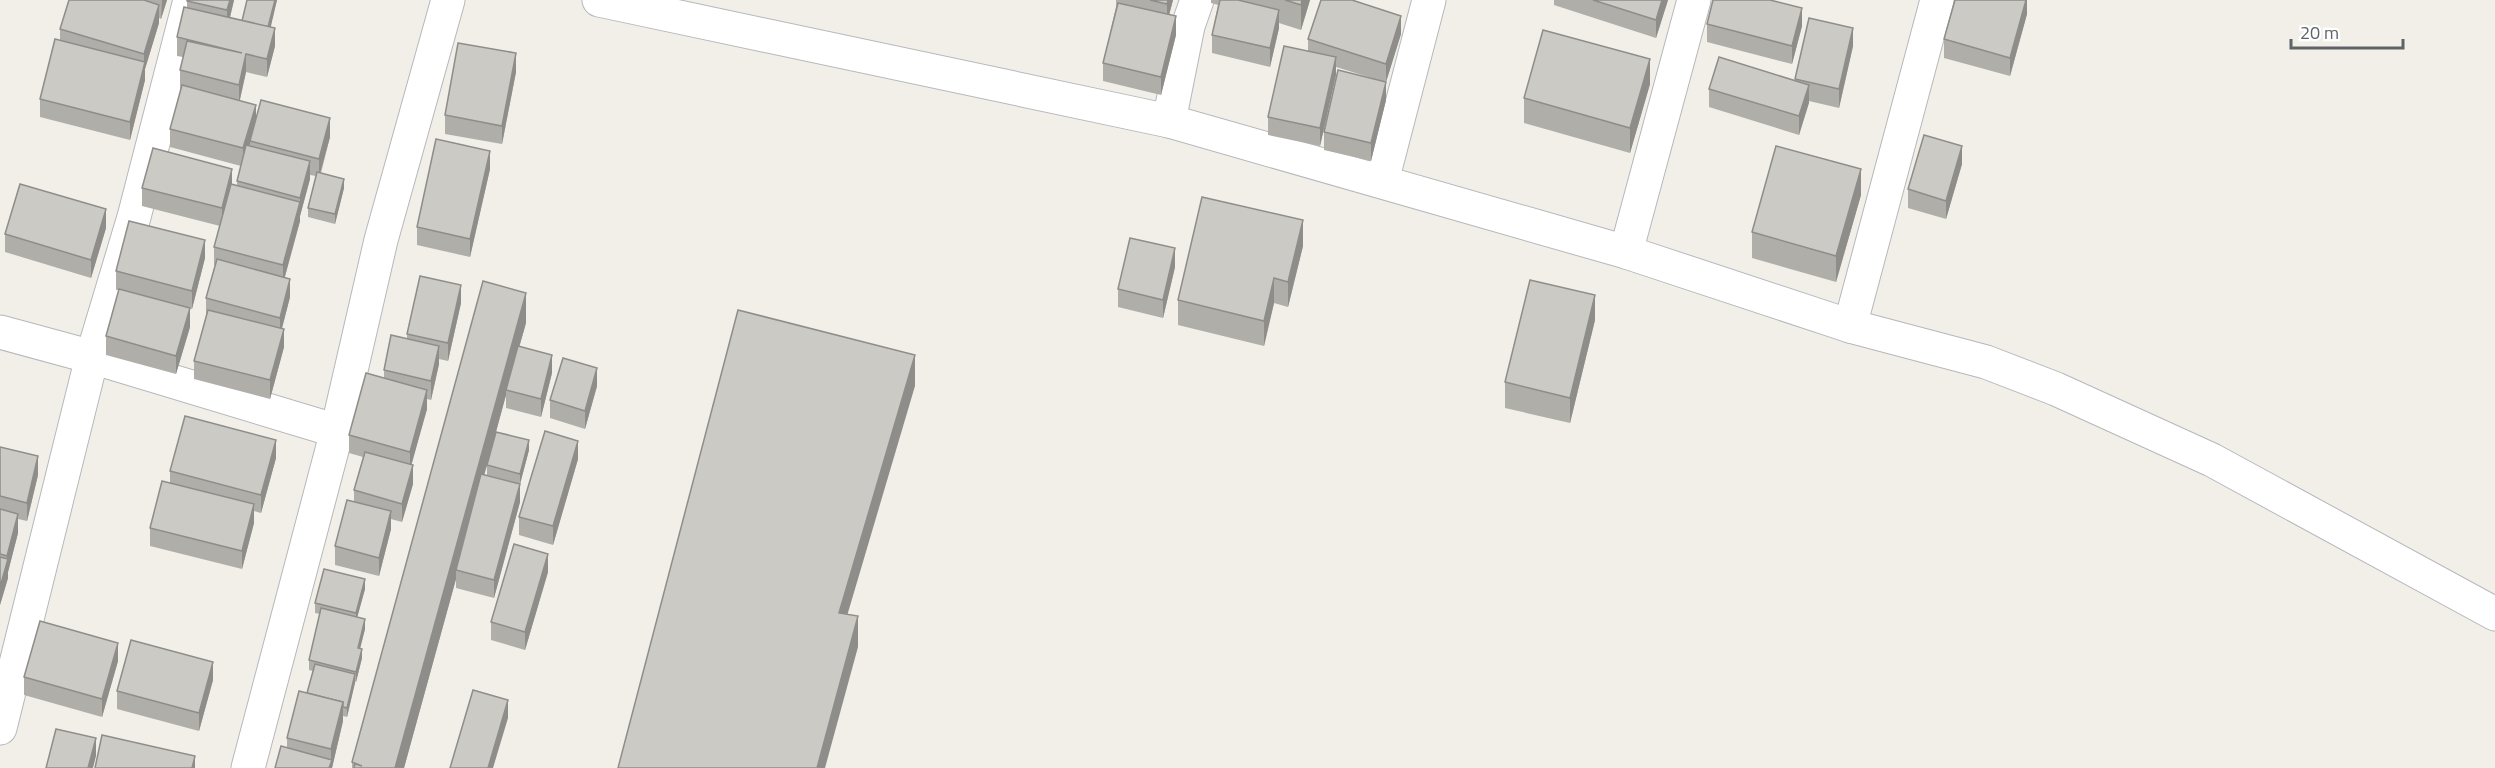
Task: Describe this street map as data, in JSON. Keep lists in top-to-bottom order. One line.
{"scale_bar":"20 m"}
